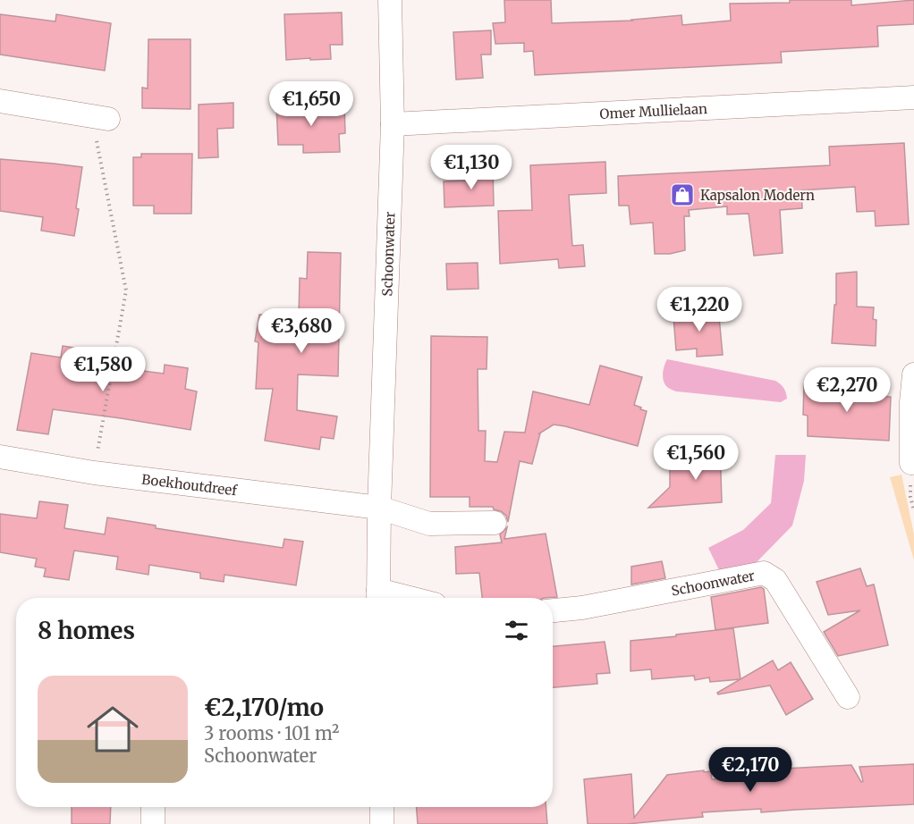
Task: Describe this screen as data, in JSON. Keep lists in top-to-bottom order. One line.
{"streets":{"street":["Omer Mullielaan","Schoonwater","Boekhoutdreef"]},"crossings":[["Omer Mullielaan","Schoonwater"],["Schoonwater","Boekhoutdreef"]],"places":{"shop":["Kapsalon Modern"]},"page":{"price":["€1,650","€1,130","€1,220","€3,680","€1,580","€2,270","€1,560","€2,170"],"heading":"8 homes","list":[{"name":"€2,170/mo","note":"3 rooms · 101 m² · Schoonwater"}]}}
